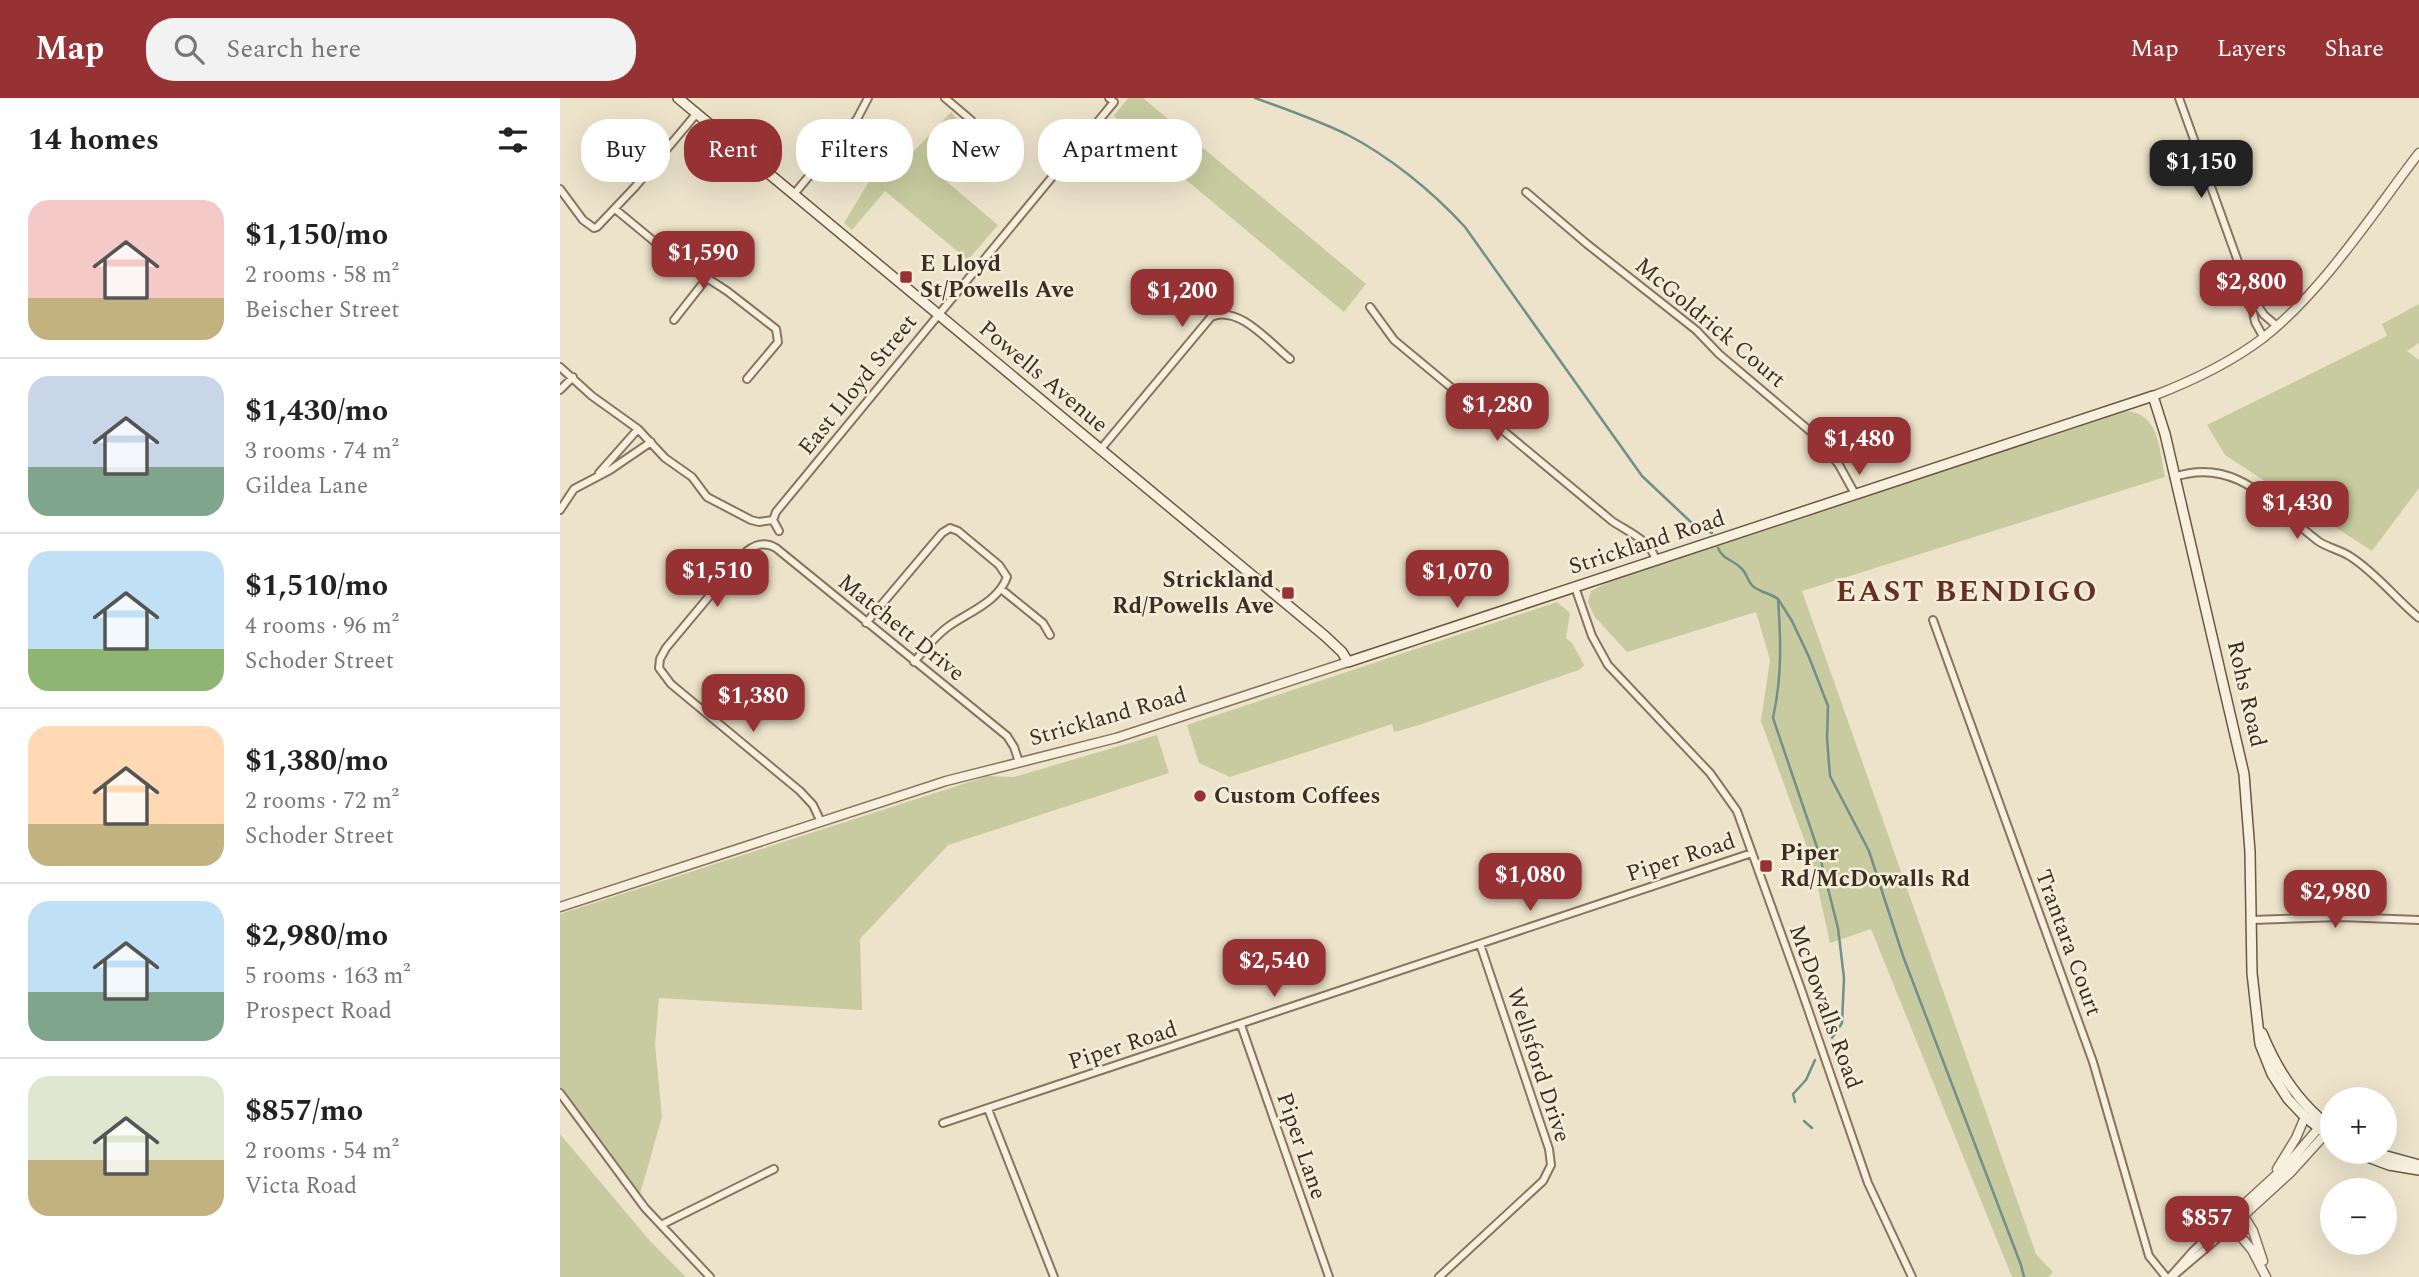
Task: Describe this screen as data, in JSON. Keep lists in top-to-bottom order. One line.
{"streets":{"main road":["Powells Avenue","Strickland Road","Rohs Road"],"street":["McGoldrick Court","East Lloyd Street","Matchett Drive","Piper Road","Trantara Court","McDowalls Road","Wellsford Drive","Piper Lane"]},"crossings":[["McGoldrick Court","Strickland Road"],["Powells Avenue","East Lloyd Street"],["Powells Avenue","Strickland Road"],["Strickland Road","Matchett Drive"],["Strickland Road","Rohs Road"],["Strickland Road","McDowalls Road"],["Piper Road","McDowalls Road"],["Piper Road","Wellsford Drive"],["Piper Road","Piper Lane"]],"districts":["EAST BENDIGO"],"places":{"transit":["E Lloyd St/Powells Ave","Strickland Rd/Powells Ave","Piper Rd/McDowalls Rd"],"other":["Custom Coffees"]},"page":{"header":"Map","search":"Search here","nav":["Map","Layers","Share"],"heading":"14 homes","chip":["Buy","Rent","Filters","New","Apartment"],"price":["$1,150","$1,590","$2,800","$1,200","$1,280","$1,480","$1,430","$1,510","$1,070","$1,380","$1,080","$2,980","$2,540","$857"],"list":[{"name":"$1,150/mo","note":"2 rooms · 58 m² · Beischer Street"},{"name":"$1,430/mo","note":"3 rooms · 74 m² · Gildea Lane"},{"name":"$1,510/mo","note":"4 rooms · 96 m² · Schoder Street"},{"name":"$1,380/mo","note":"2 rooms · 72 m² · Schoder Street"},{"name":"$2,980/mo","note":"5 rooms · 163 m² · Prospect Road"},{"name":"$857/mo","note":"2 rooms · 54 m² · Victa Road"}],"map_buttons":["+","−"]}}
